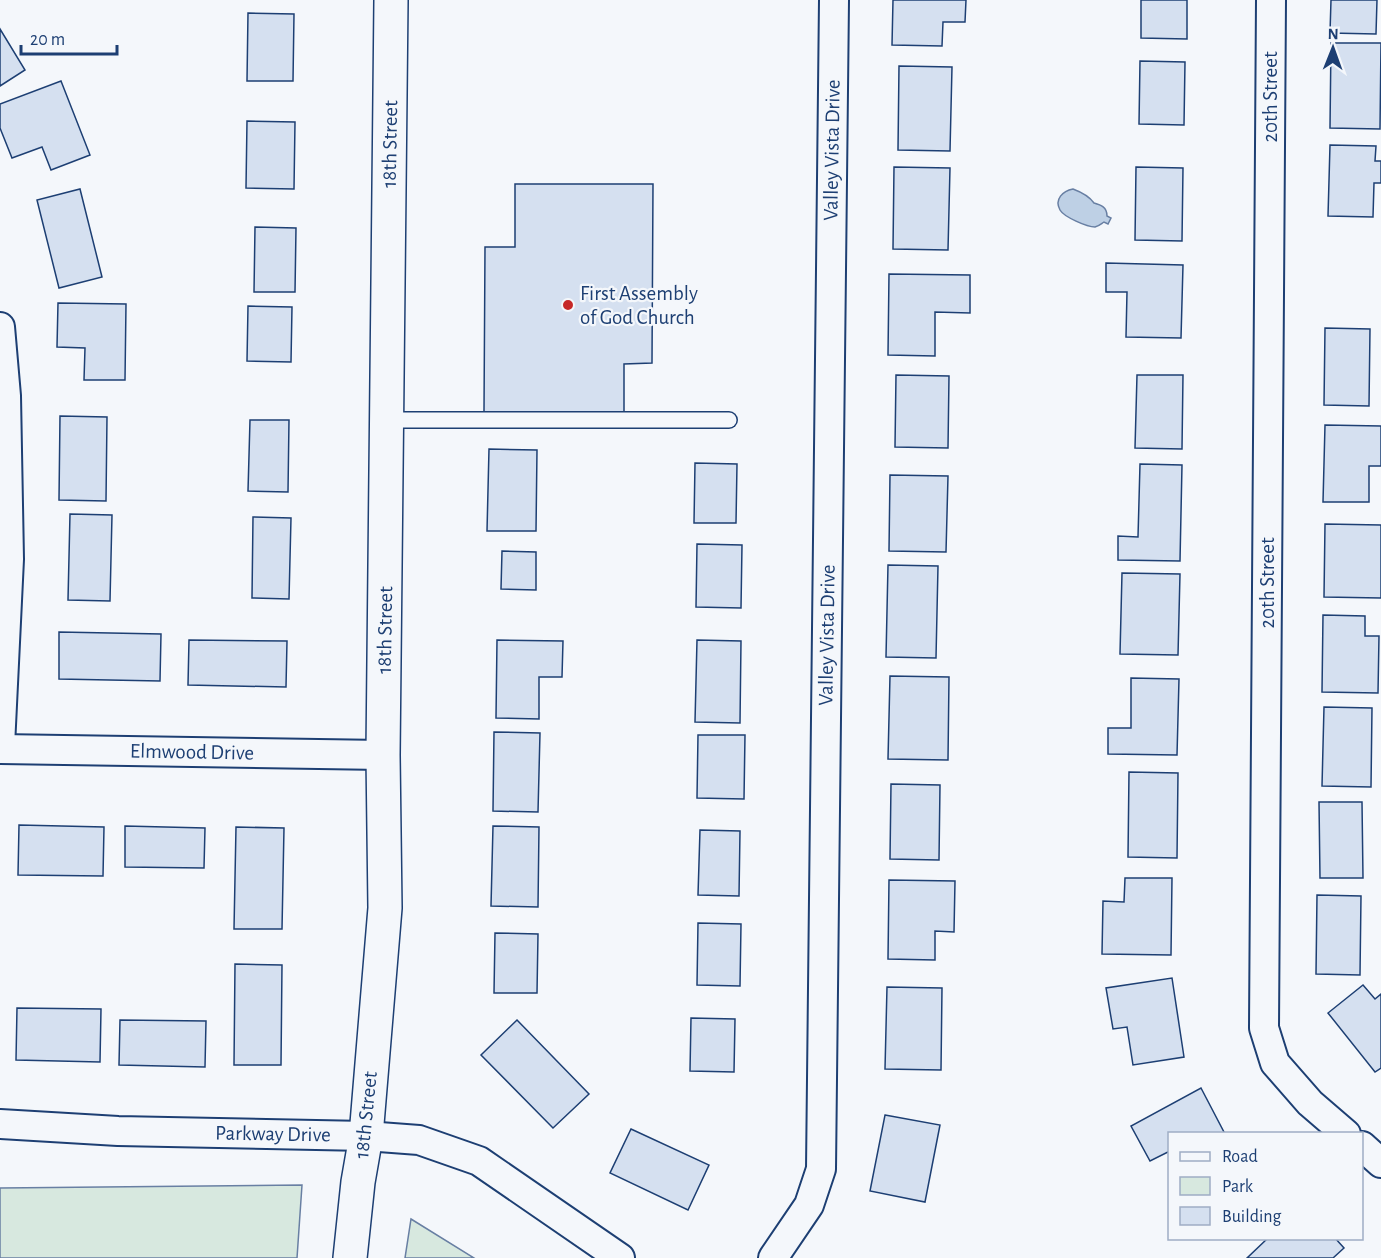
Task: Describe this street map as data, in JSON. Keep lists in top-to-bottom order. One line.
{"streets":{"street":["20th Street","18th Street","Valley Vista Drive","Elmwood Drive","Parkway Drive"]},"crossings":[["18th Street","Elmwood Drive"],["18th Street","Parkway Drive"]],"places":["First Assembly of God Church"],"legend":["Road","Park","Building"],"scale_bar":"20 m","north":"top"}
